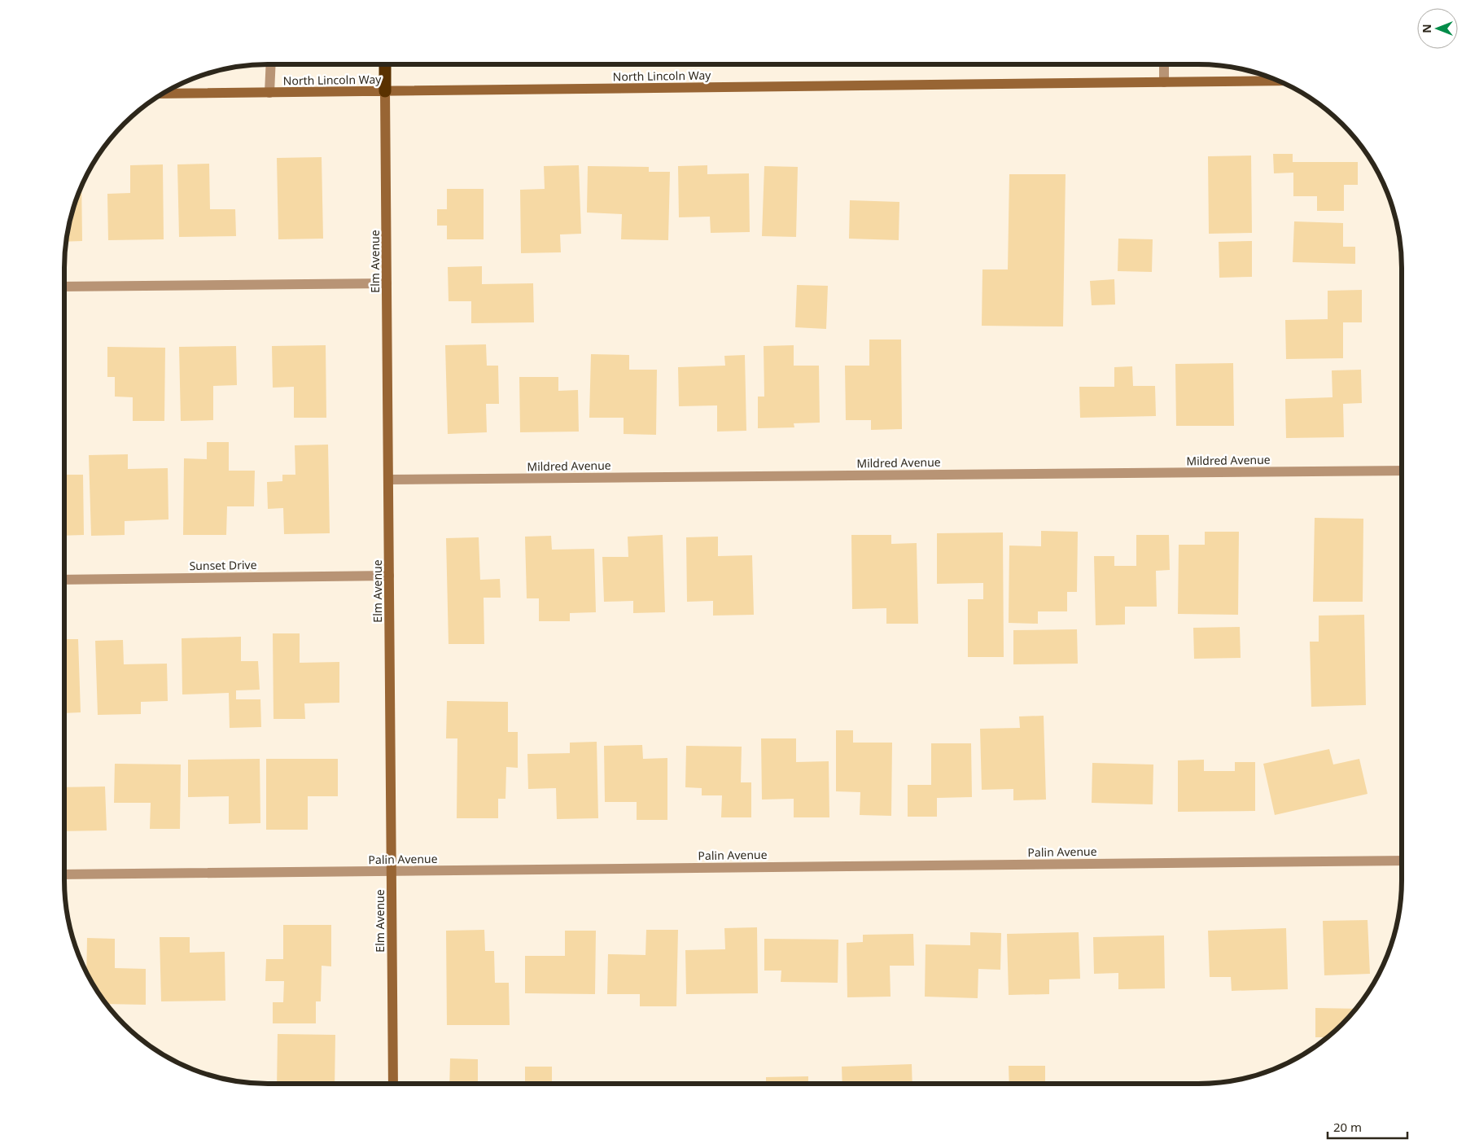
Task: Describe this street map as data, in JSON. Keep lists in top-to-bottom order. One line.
{"streets":{"main road":["North Lincoln Way","Elm Avenue"],"street":["Mildred Avenue","Sunset Drive","Palin Avenue"]},"crossings":[["North Lincoln Way","Elm Avenue"],["Elm Avenue","Mildred Avenue"],["Elm Avenue","Sunset Drive"],["Elm Avenue","Palin Avenue"]],"scale_bar":"20 m","north":"left"}
